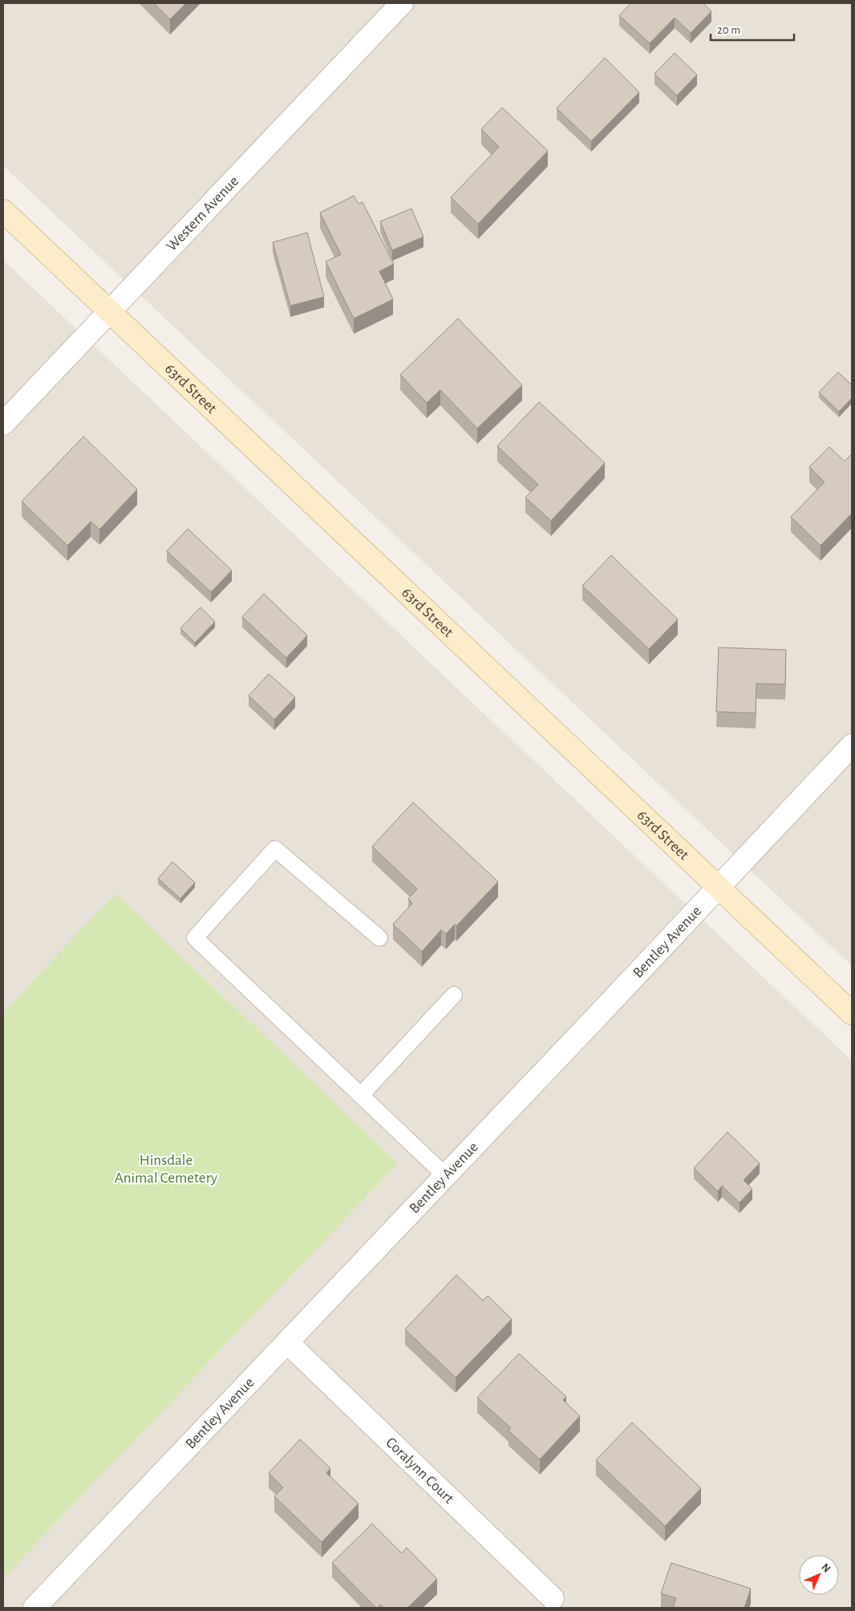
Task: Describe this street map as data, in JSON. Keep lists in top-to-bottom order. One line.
{"streets":{"main road":["63rd Street"],"street":["Western Avenue","Bentley Avenue","Coralynn Court"]},"crossings":[["Western Avenue","63rd Street"],["63rd Street","Bentley Avenue"],["Bentley Avenue","Coralynn Court"]],"parks":["Hinsdale Animal Cemetery"],"scale_bar":"20 m","north":"top right"}
